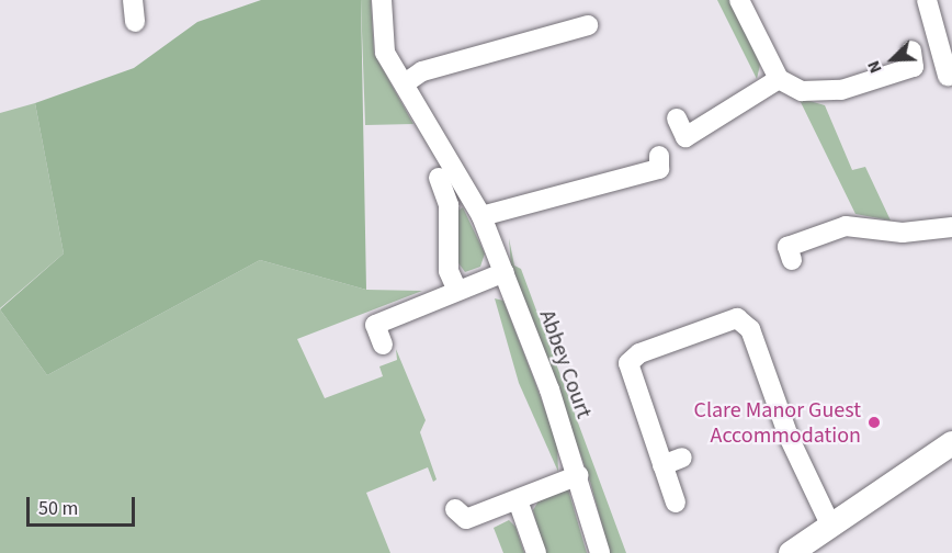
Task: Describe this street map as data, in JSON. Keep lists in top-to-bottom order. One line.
{"streets":{"street":["Abbey Court"]},"places":["Clare Manor Guest Accommodation"],"scale_bar":"50 m","north":"bottom left"}
